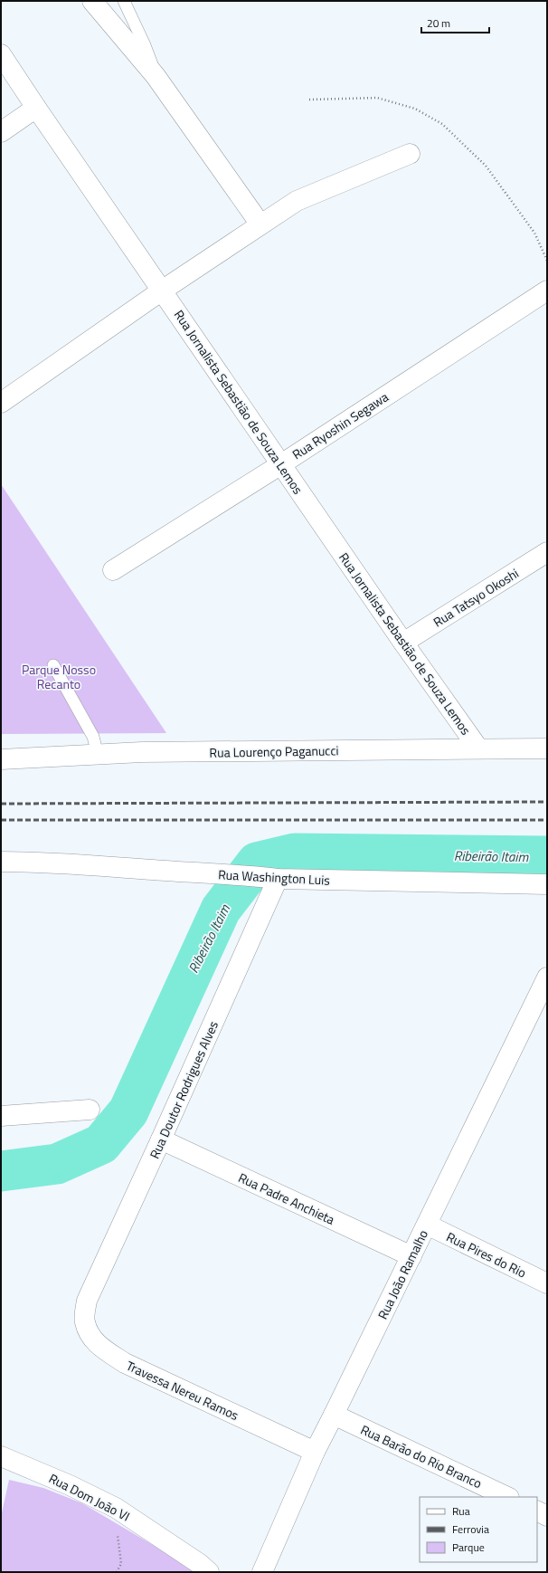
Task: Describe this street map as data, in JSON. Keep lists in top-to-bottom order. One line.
{"streets":{"street":["Rua Jornalista Sebastião de Souza Lemos","Rua Ryoshin Segawa","Rua Tatsyo Okoshi","Rua Lourenço Paganucci","Rua Washington Luis","Rua Doutor Rodrigues Alves","Rua Padre Anchieta","Rua Pires do Rio","Rua João Ramalho","Travessa Nereu Ramos","Rua Barão do Rio Branco","Rua Dom João VI"]},"crossings":[["Rua Jornalista Sebastião de Souza Lemos","Rua Ryoshin Segawa"],["Rua Jornalista Sebastião de Souza Lemos","Rua Tatsyo Okoshi"],["Rua Jornalista Sebastião de Souza Lemos","Rua Lourenço Paganucci"],["Rua Washington Luis","Rua Doutor Rodrigues Alves"],["Rua Doutor Rodrigues Alves","Rua Padre Anchieta"],["Rua Doutor Rodrigues Alves","Travessa Nereu Ramos"],["Rua Padre Anchieta","Rua João Ramalho"],["Rua Pires do Rio","Rua João Ramalho"],["Rua João Ramalho","Travessa Nereu Ramos"],["Rua João Ramalho","Rua Barão do Rio Branco"]],"water":["Ribeirão Itaim"],"parks":["Parque Nosso Recanto"],"legend":["Rua","Ferrovia","Parque"],"scale_bar":"20 m"}
